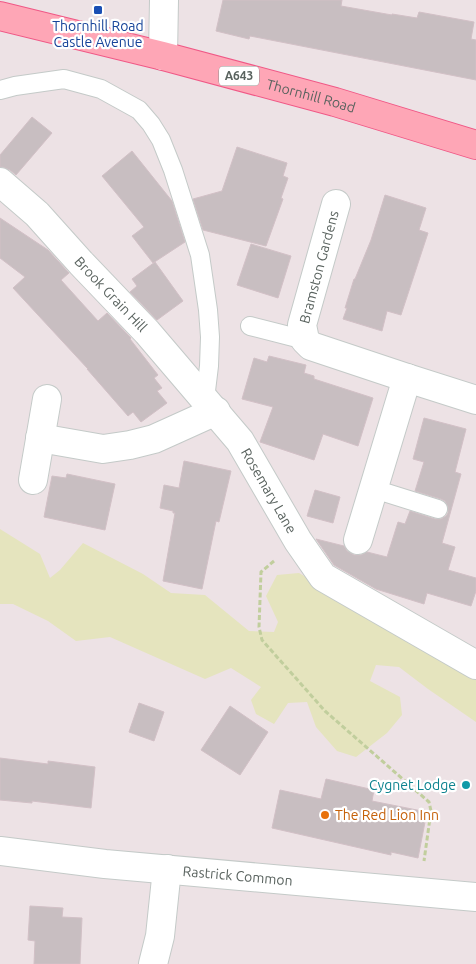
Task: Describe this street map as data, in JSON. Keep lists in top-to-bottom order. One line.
{"streets":{"main road":["A643","Thornhill Road"],"street":["Bramston Gardens","Brook Grain Hill","Rosemary Lane","Rastrick Common"]},"crossings":[["Brook Grain Hill","Rosemary Lane"]],"places":{"transit":["Thornhill Road Castle Avenue"],"other":["Cygnet Lodge","The Red Lion Inn"]}}
